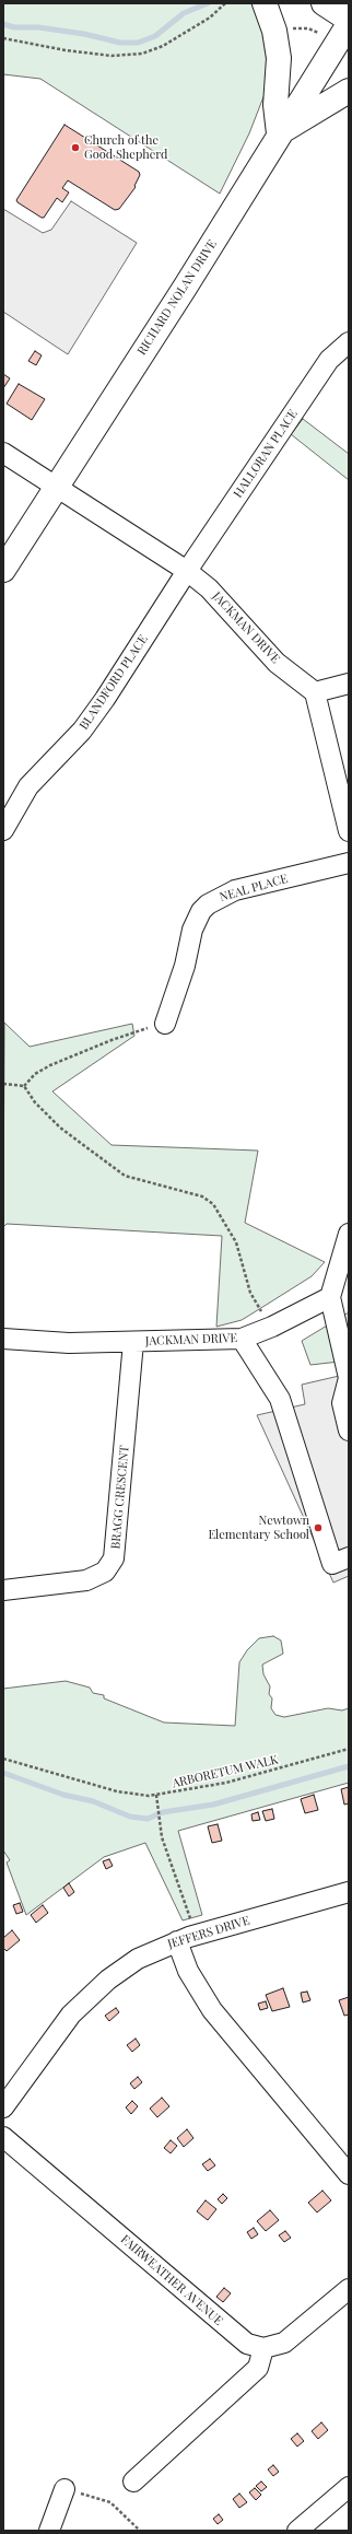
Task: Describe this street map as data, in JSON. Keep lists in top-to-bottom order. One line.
{"streets":{"main road":["RICHARD NOLAN DRIVE"],"street":["HALLORAN PLACE","JACKMAN DRIVE","BLANDFORD PLACE","NEAL PLACE","BRAGG CRESCENT","JEFFERS DRIVE","FAIRWEATHER AVENUE"],"path":["ARBORETUM WALK"]},"crossings":[["RICHARD NOLAN DRIVE","JACKMAN DRIVE"],["HALLORAN PLACE","JACKMAN DRIVE"],["HALLORAN PLACE","BLANDFORD PLACE"],["JACKMAN DRIVE","BLANDFORD PLACE"],["JACKMAN DRIVE","BRAGG CRESCENT"]],"places":["Church of the Good Shepherd","Newtown Elementary School"]}
